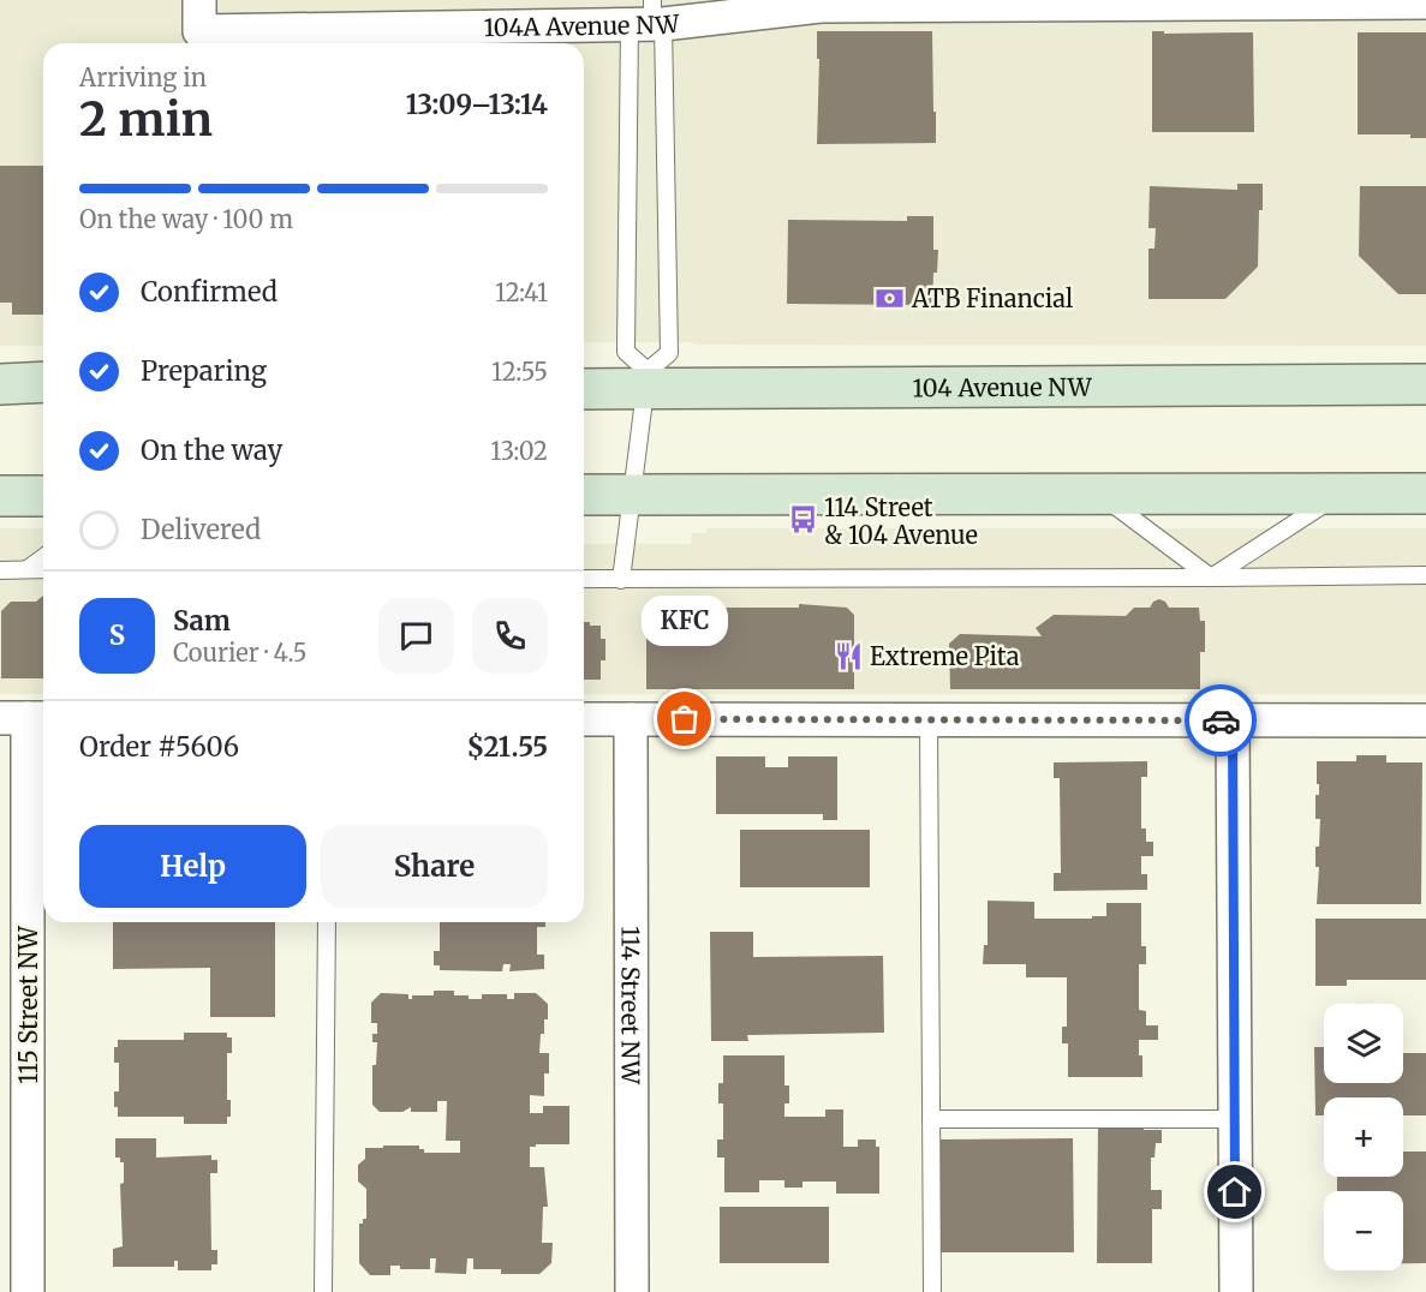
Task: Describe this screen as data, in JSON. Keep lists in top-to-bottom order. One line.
{"streets":{"main road":["104 Avenue NW"],"street":["104A Avenue NW","115 Street NW","114 Street NW"]},"places":{"bank":["ATB Financial"],"bus stop":["114 Street & 104 Avenue"],"restaurant":["Extreme Pita"],"other":["KFC"]},"page":{"heading":["2 min","Arriving in","13:09–13:14"],"panel":["Sam","Courier · 4.5","Order #5606","$21.55"],"bar":"On the way · 100 m","list":[["Confirmed","12:41"],["Preparing","12:55"],["On the way","13:02"],"Delivered"],"bubble":"KFC","round":"S","buttons":["Help","Share"],"map_buttons":["+","−"]}}
